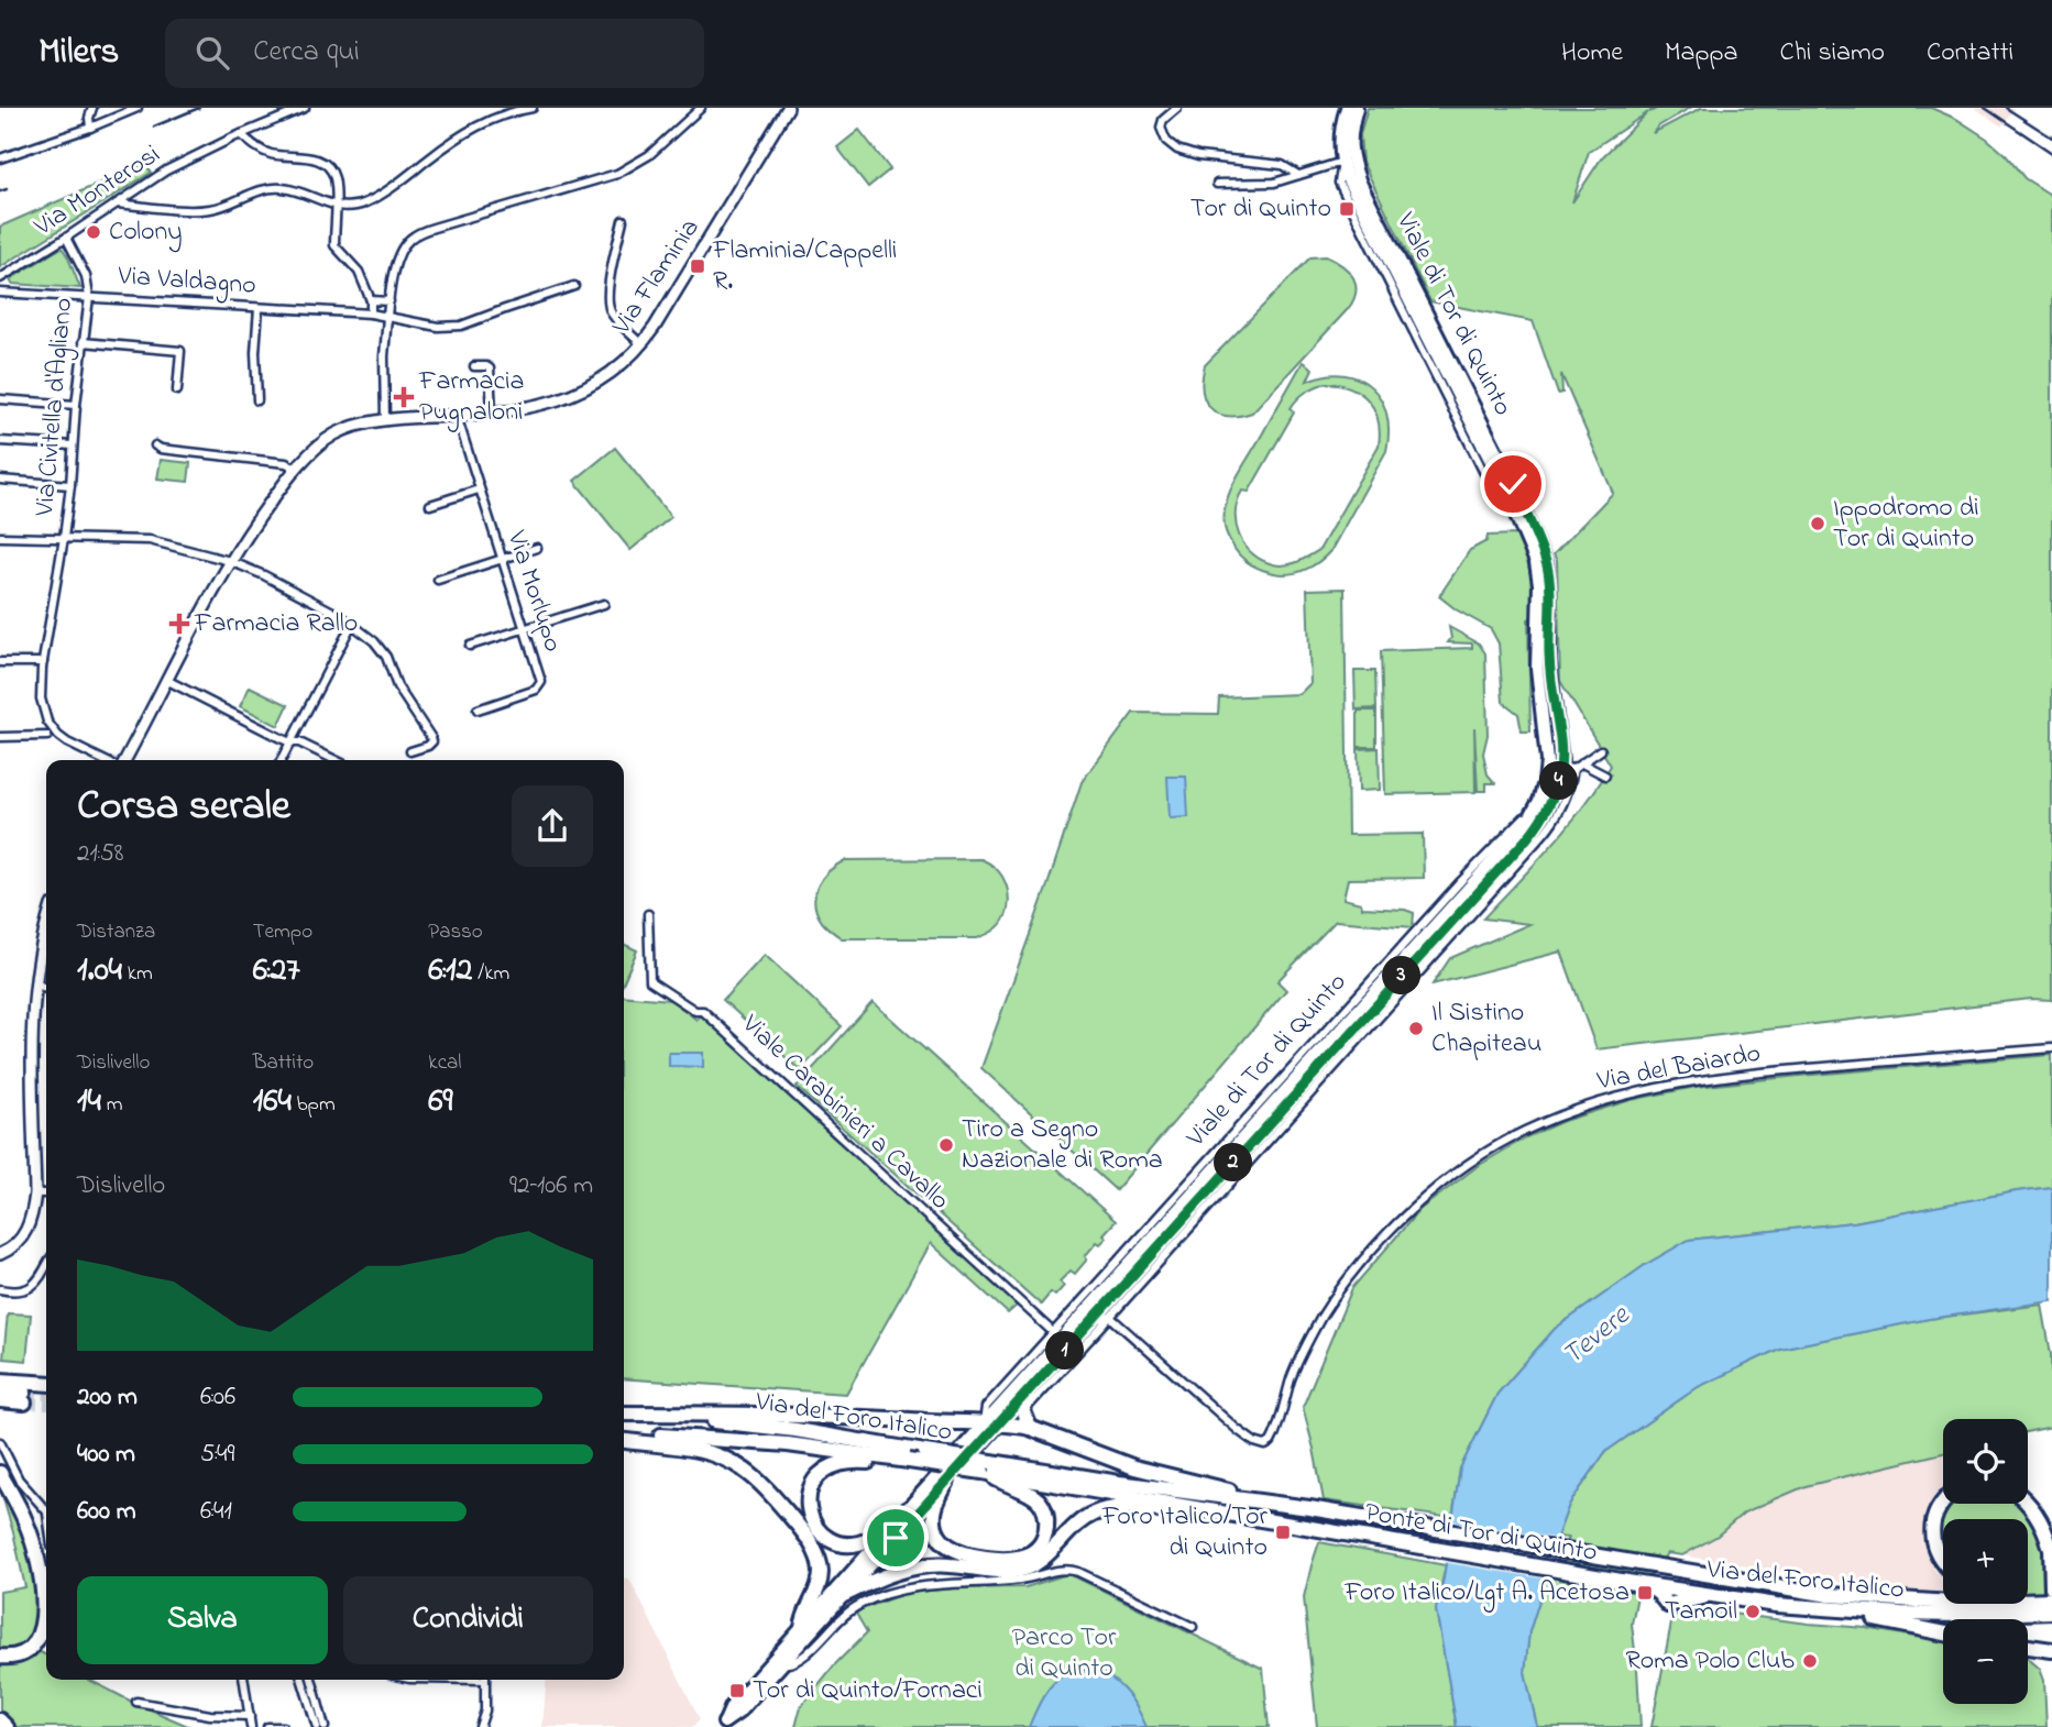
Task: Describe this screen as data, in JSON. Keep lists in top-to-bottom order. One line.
{"streets":{"highway":["Via del Foro Italico","Ponte di Tor di Quinto"],"main road":["Viale di Tor di Quinto"],"street":["Via Monterosi","Via Flaminia","Via Valdagno","Via Civitella d'Agliano","Via Morlupo","Via del Baiardo","Viale Carabinieri a Cavallo"]},"crossings":[["Via Monterosi","Via Civitella d'Agliano"],["Via Flaminia","Via Morlupo"],["Via Valdagno","Via Civitella d'Agliano"],["Viale di Tor di Quinto","Via del Baiardo"],["Viale di Tor di Quinto","Viale Carabinieri a Cavallo"],["Via del Foro Italico","Ponte di Tor di Quinto"]],"water":["Tevere"],"parks":["Parco Tor di Quinto"],"places":{"transit":["Tor di Quinto","Flaminia/Cappelli R.","Foro Italico/Tor di Quinto","Foro Italico/Lgt A. Acetosa","Tor di Quinto/Fornaci"],"other":["Colony","Ippodromo di Tor di Quinto","Il Sistino Chapiteau","Tiro a Segno Nazionale di Roma","Tamoil","Roma Polo Club"],"health":["Farmacia Pugnaloni","Farmacia Rallo"]},"page":{"header":"Milers","search":"Cerca qui","nav":["Home","Mappa","Chi siamo","Contatti"],"heading":["Corsa serale","21:58"],"pins":["4","3","2","1"],"stats":[["Distanza","1.04 km"],["Tempo","6:27"],["Passo","6:12 /km"],["Dislivello","14 m"],["Battito","164 bpm"],["kcal","69"]],"chart":["Dislivello","92–106 m"],"list":[{"name":"200 m","note":"6:06"},{"name":"400 m","note":"5:49"},{"name":"600 m","note":"6:41"}],"map_buttons":["+","−"],"buttons":["Salva","Condividi"]}}
